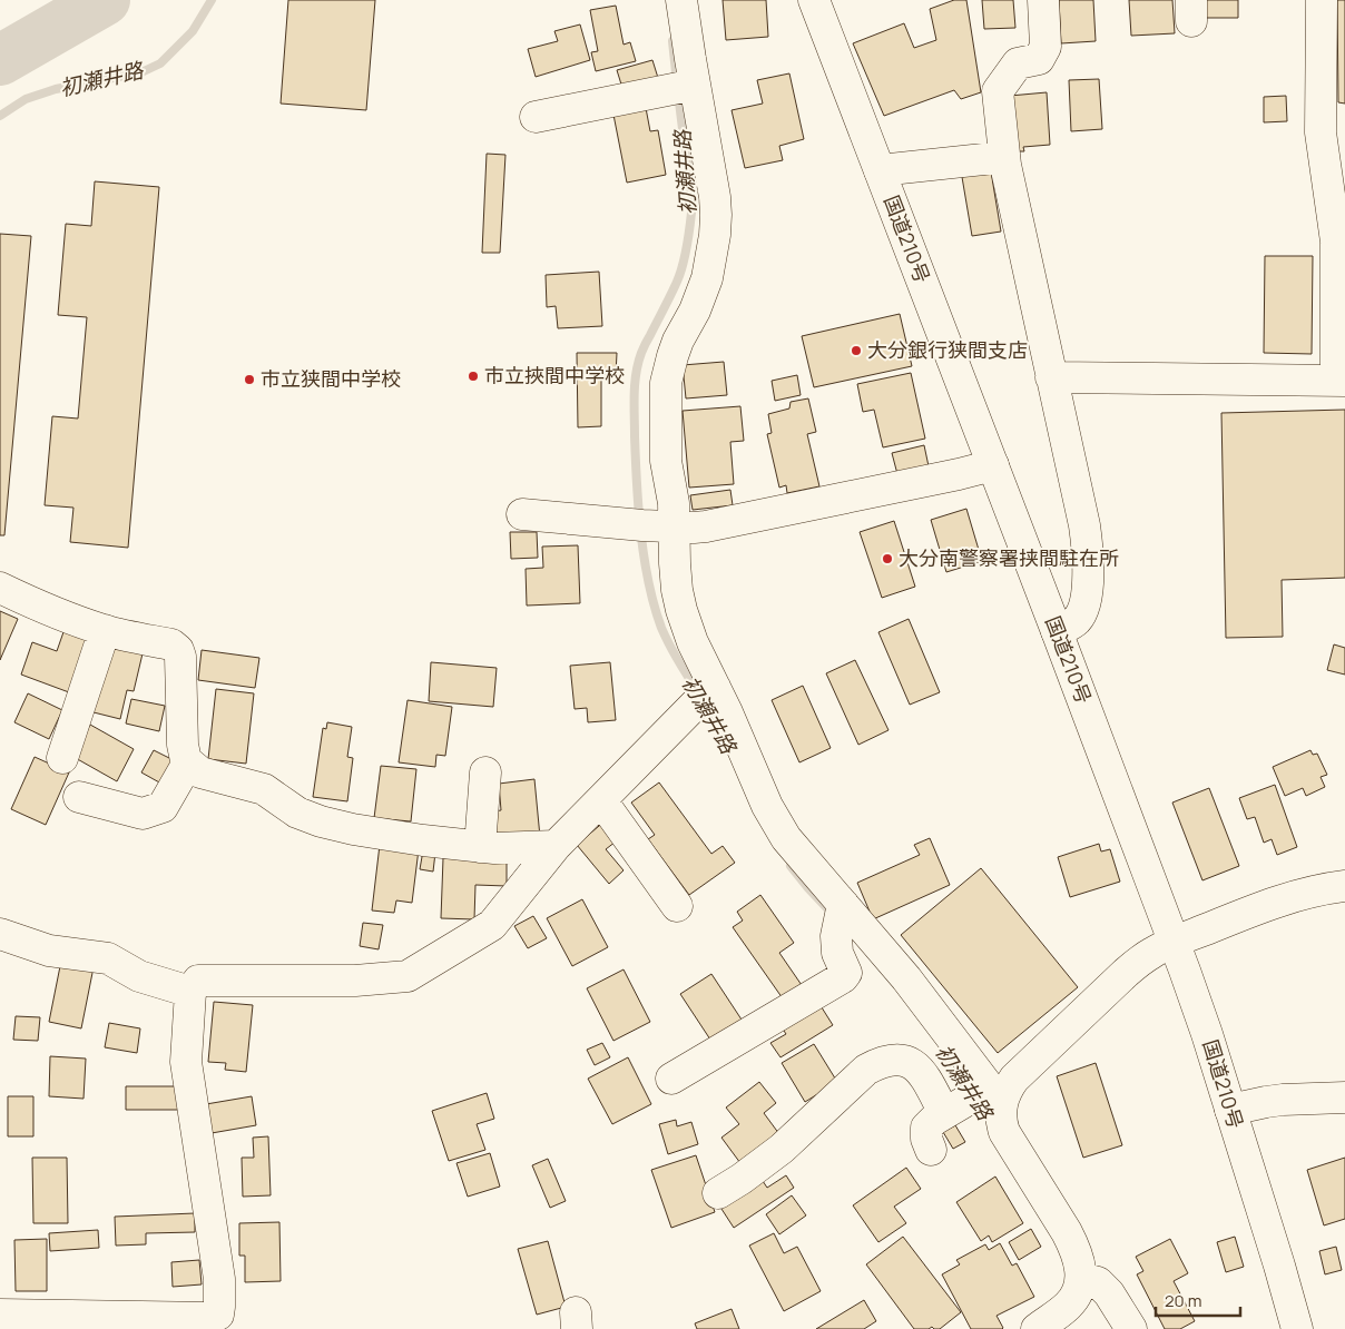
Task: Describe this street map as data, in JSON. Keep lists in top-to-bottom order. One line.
{"streets":{"main road":["国道210号"]},"water":["初瀬井路"],"places":["大分銀行狭間支店","市立挾間中学校","市立狭間中学校","大分南警察署挟間駐在所"],"scale_bar":"20 m"}
